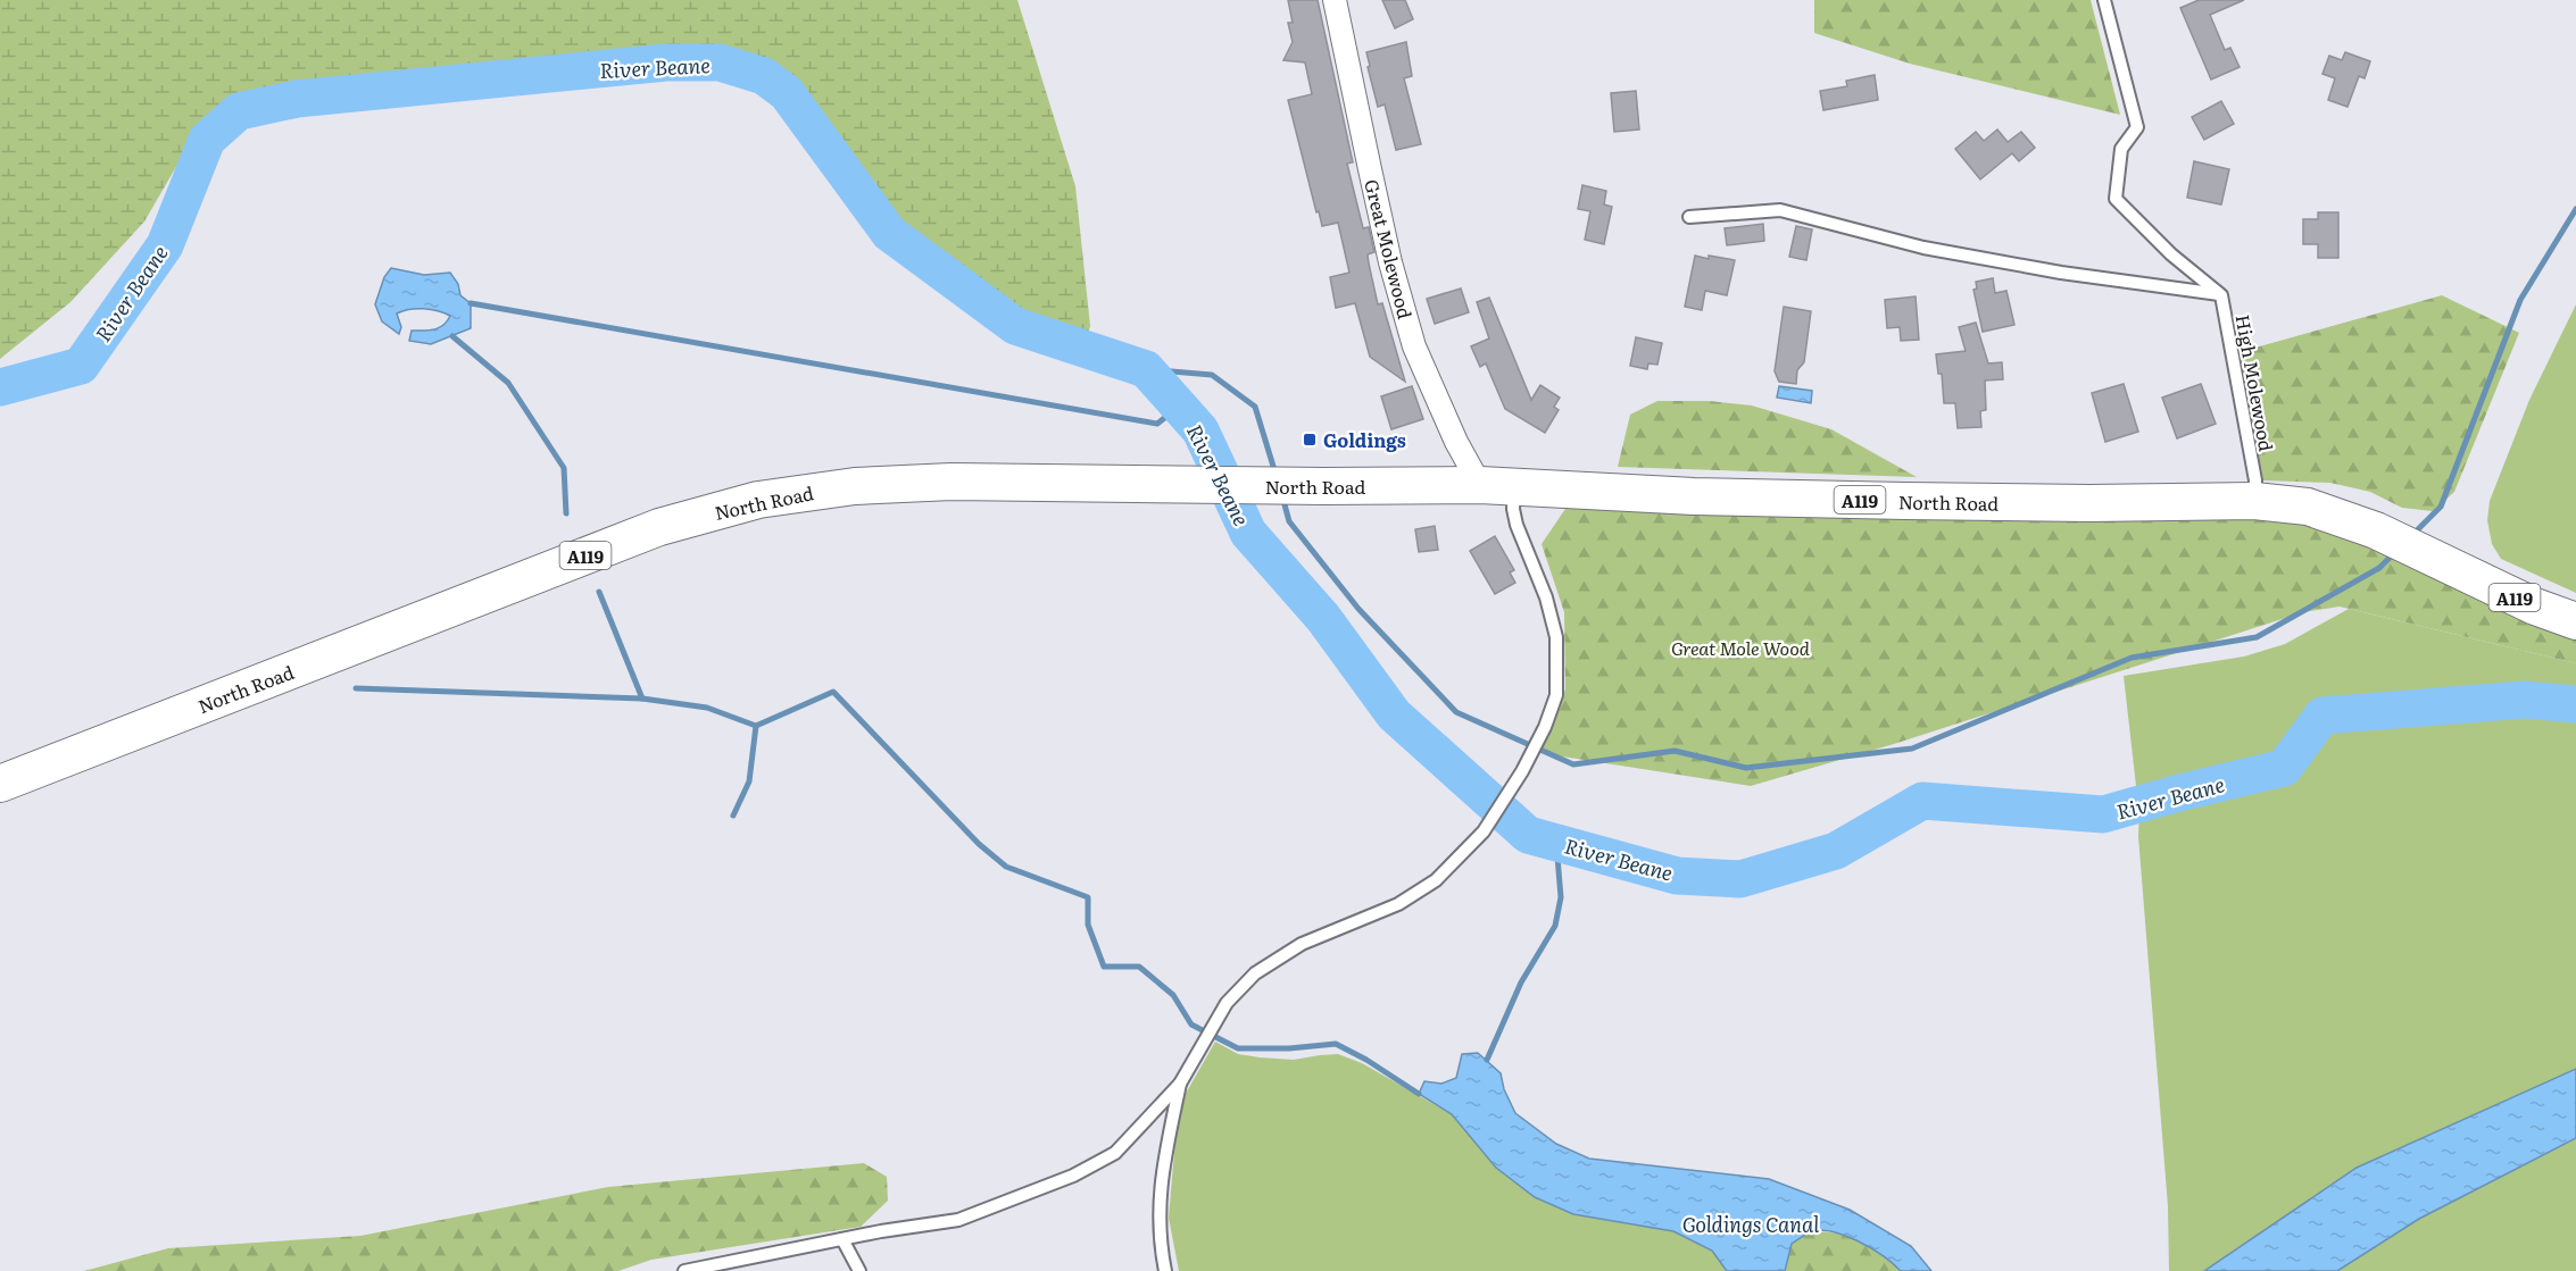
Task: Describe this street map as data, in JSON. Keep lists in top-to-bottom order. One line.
{"streets":{"main road":["North Road","A119"],"street":["Great Molewood"],"lane":["High Molewood"]},"crossings":[["Great Molewood","North Road"],["High Molewood","North Road"]],"water":["River Beane","Goldings Canal"],"parks":["Great Mole Wood"],"places":{"transit":["Goldings"]}}
